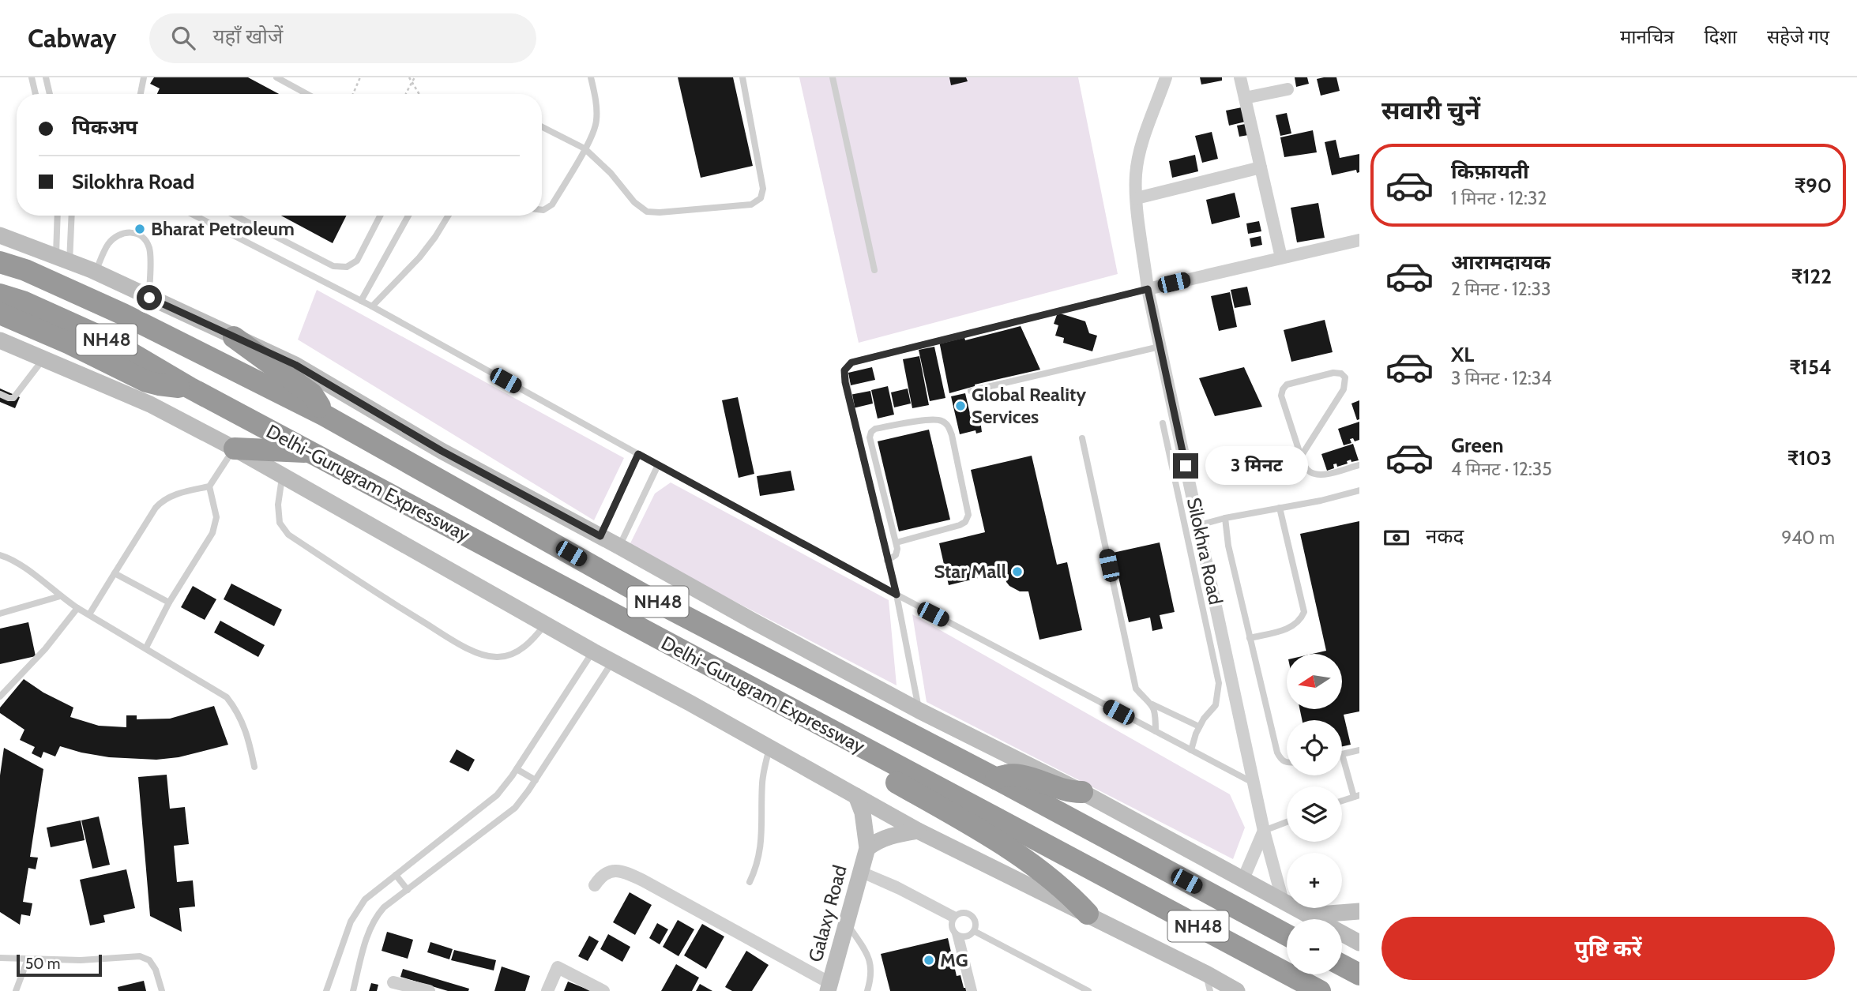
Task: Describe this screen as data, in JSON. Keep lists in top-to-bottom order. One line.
{"streets":{"highway":["NH48","Delhi-Gurugram Expressway"],"main road":["Galaxy Road"],"street":["Silokhra Road"]},"places":["Bharat Petroleum","Global Reality Services","Star Mall","MG"],"scale_bar":"50 m","north":"left","page":{"header":"Cabway","search":"यहाँ खोजें","nav":["मानचित्र","दिशा","सहेजे गए"],"heading":"सवारी चुनें","banner":["पिकअप","Silokhra Road"],"list":[{"name":"किफ़ायती","note":"1 मिनट · 12:32","value":"₹90"},{"name":"आरामदायक","note":"2 मिनट · 12:33","value":"₹122"},{"name":"XL","note":"3 मिनट · 12:34","value":"₹154"},{"name":"Green","note":"4 मिनट · 12:35","value":"₹103"}],"bubble":"3 मिनट","pay":["नकद","940 m"],"map_buttons":["+","−"],"buttons":"पुष्टि करें","scale":"50 m"}}
